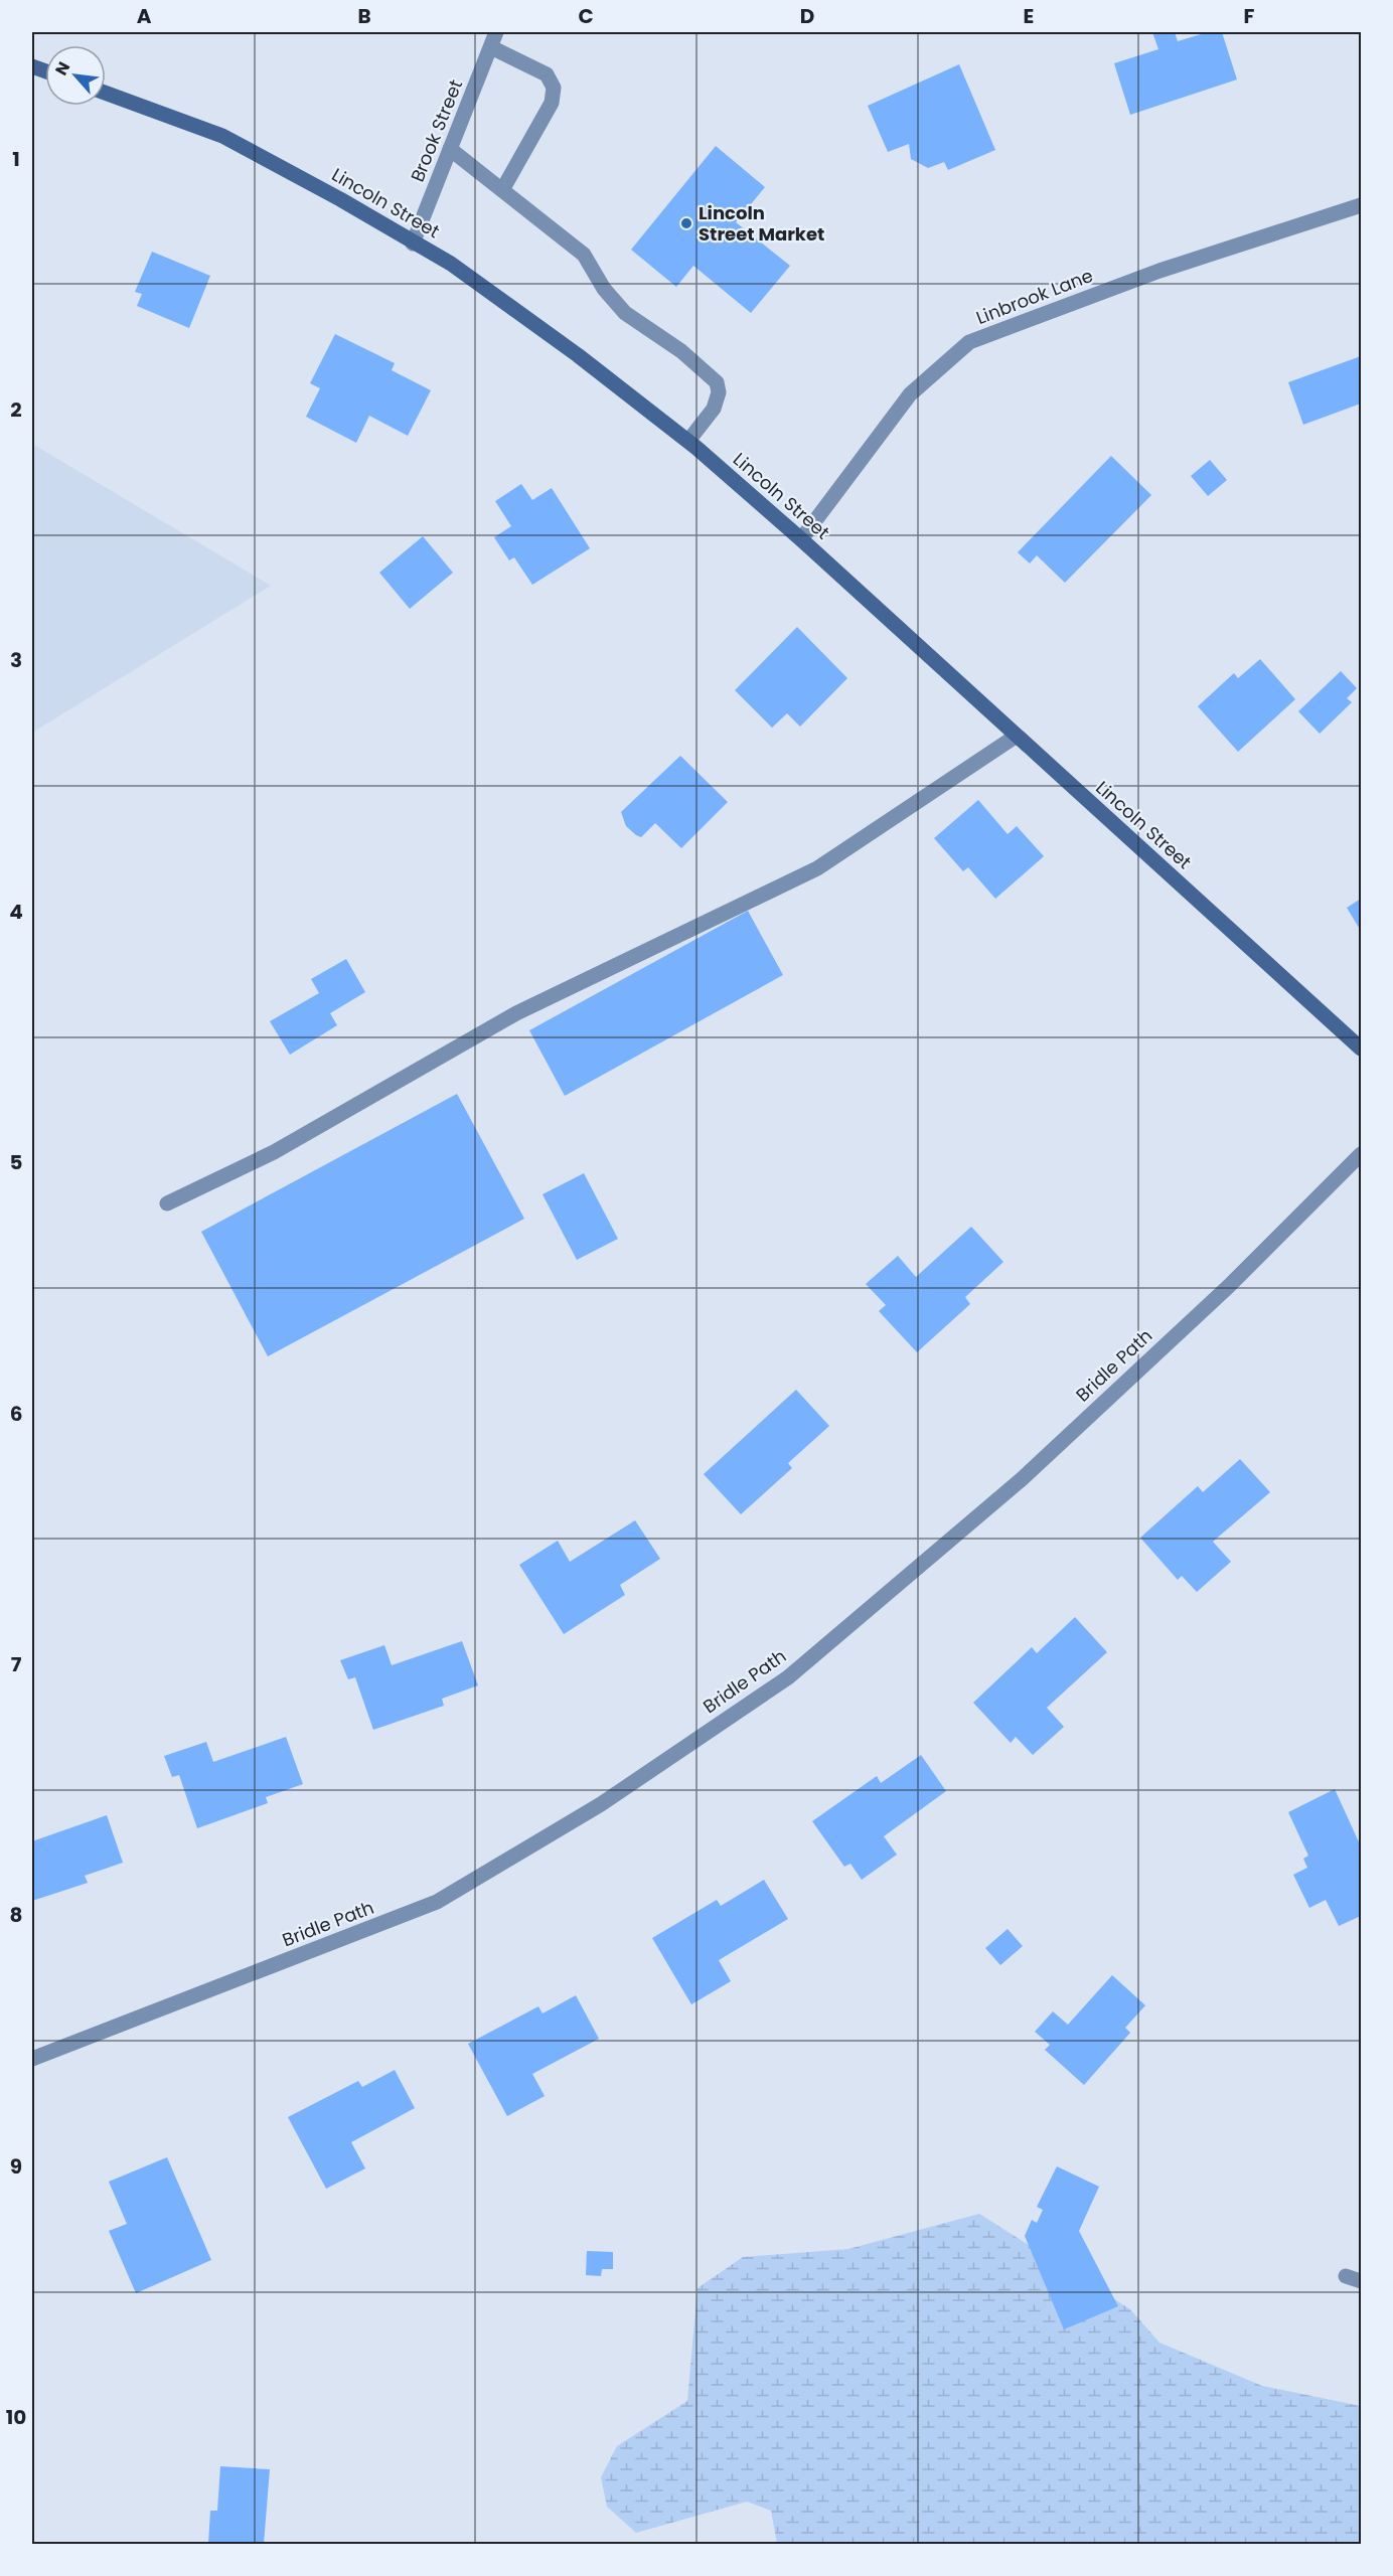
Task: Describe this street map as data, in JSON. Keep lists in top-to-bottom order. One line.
{"streets":{"main road":["Lincoln Street"],"street":["Brook Street","Linbrook Lane","Bridle Path"]},"crossings":[["Brook Street","Lincoln Street"],["Lincoln Street","Linbrook Lane"]],"places":["Lincoln Street Market"],"north":"top left","grid":{"columns":["A","B","C","D","E","F"],"rows":["1","2","3","4","5","6","7","8","9","10"]}}
